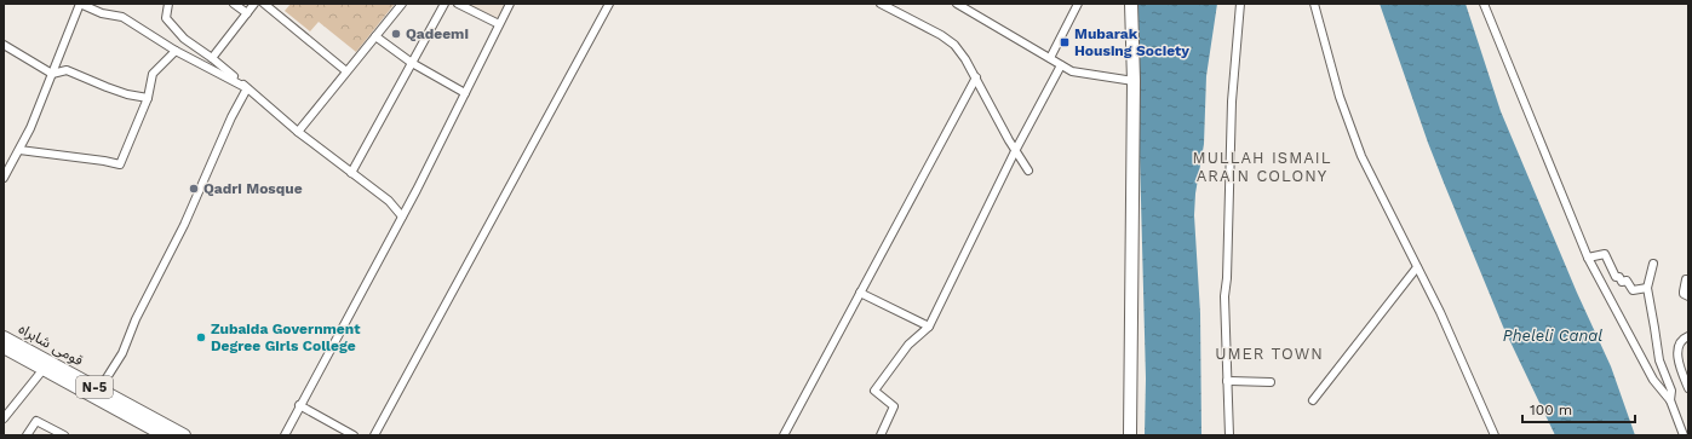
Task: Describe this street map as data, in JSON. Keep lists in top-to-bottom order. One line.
{"streets":{"main road":["قومی شاہراہ","N-5"]},"districts":["MULLAH ISMAIL ARAIN COLONY","UMER TOWN"],"water":["Pheleli Canal"],"places":{"other":["Qadeemi","Qadri Mosque","Zubaida Government Degree Girls College"],"transit":["Mubarak Housing Society"]},"scale_bar":"100 m"}
